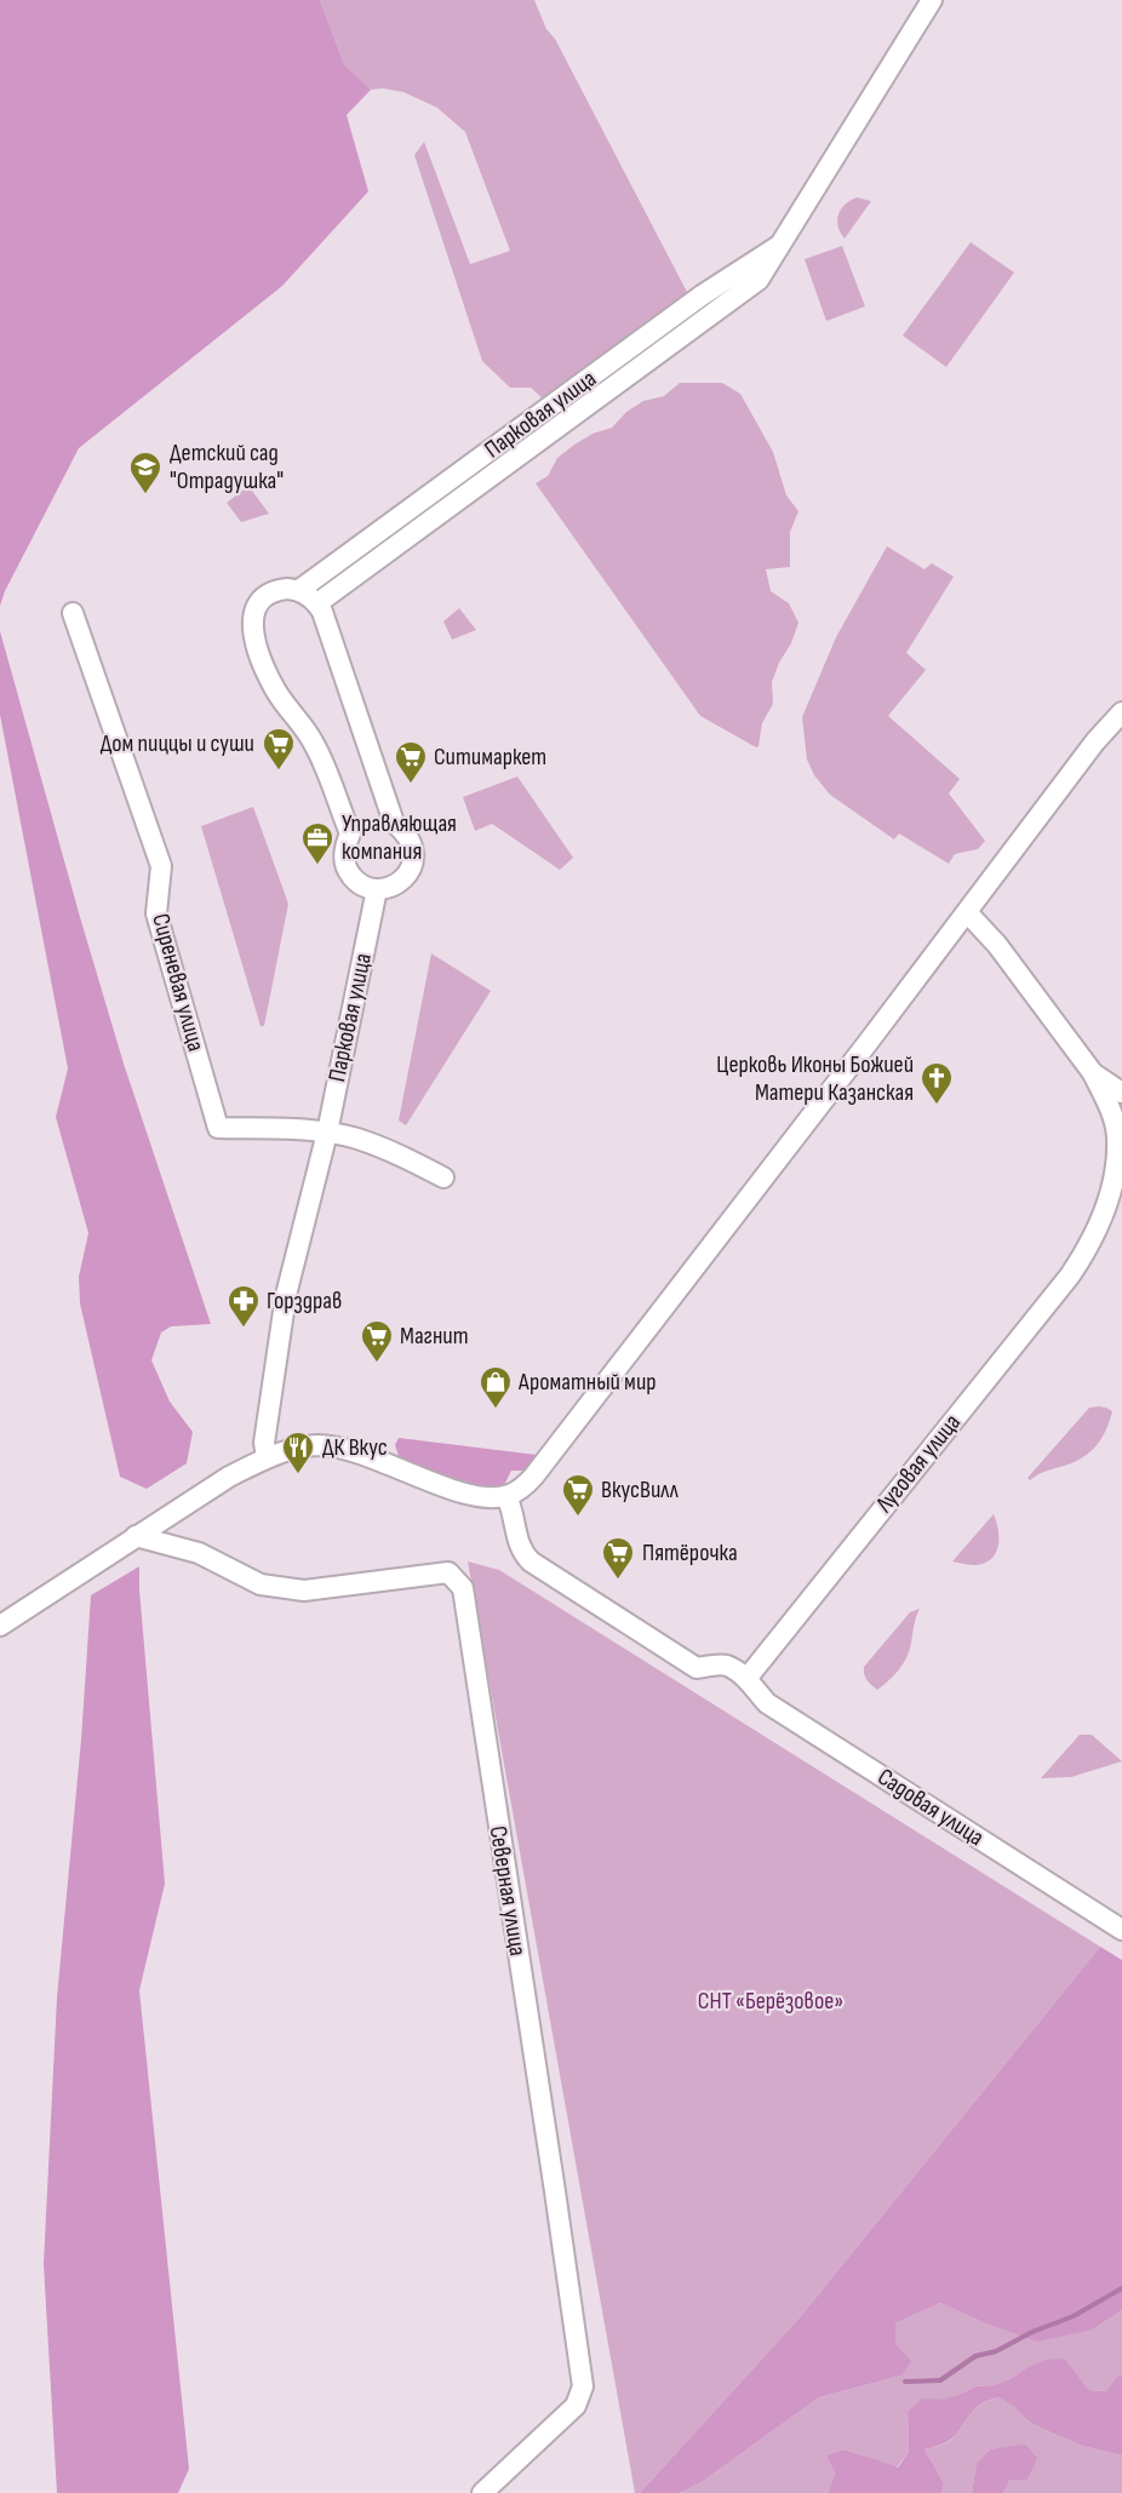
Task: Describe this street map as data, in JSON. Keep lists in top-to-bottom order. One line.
{"streets":{"street":["Парковая улица","Сиреневая улица","Луговая улица","Садовая улица","Северная улица"]},"crossings":[["Парковая улица","Сиреневая улица"],["Луговая улица","Садовая улица"]],"parks":["СНТ «Берёзовое»"],"places":{"school or university":["Детский сад \"Отрадушка\""],"supermarket":["Дом пиццы и суши","Ситимаркет","Магнит","ВкусВилл","Пятёрочка"],"office":["Управляющая компания"],"church":["Церковь Иконы Божией Матери Казанская"],"pharmacy":["Горздрав"],"shop":["Ароматный мир"],"restaurant":["ДК Вкус"]}}
